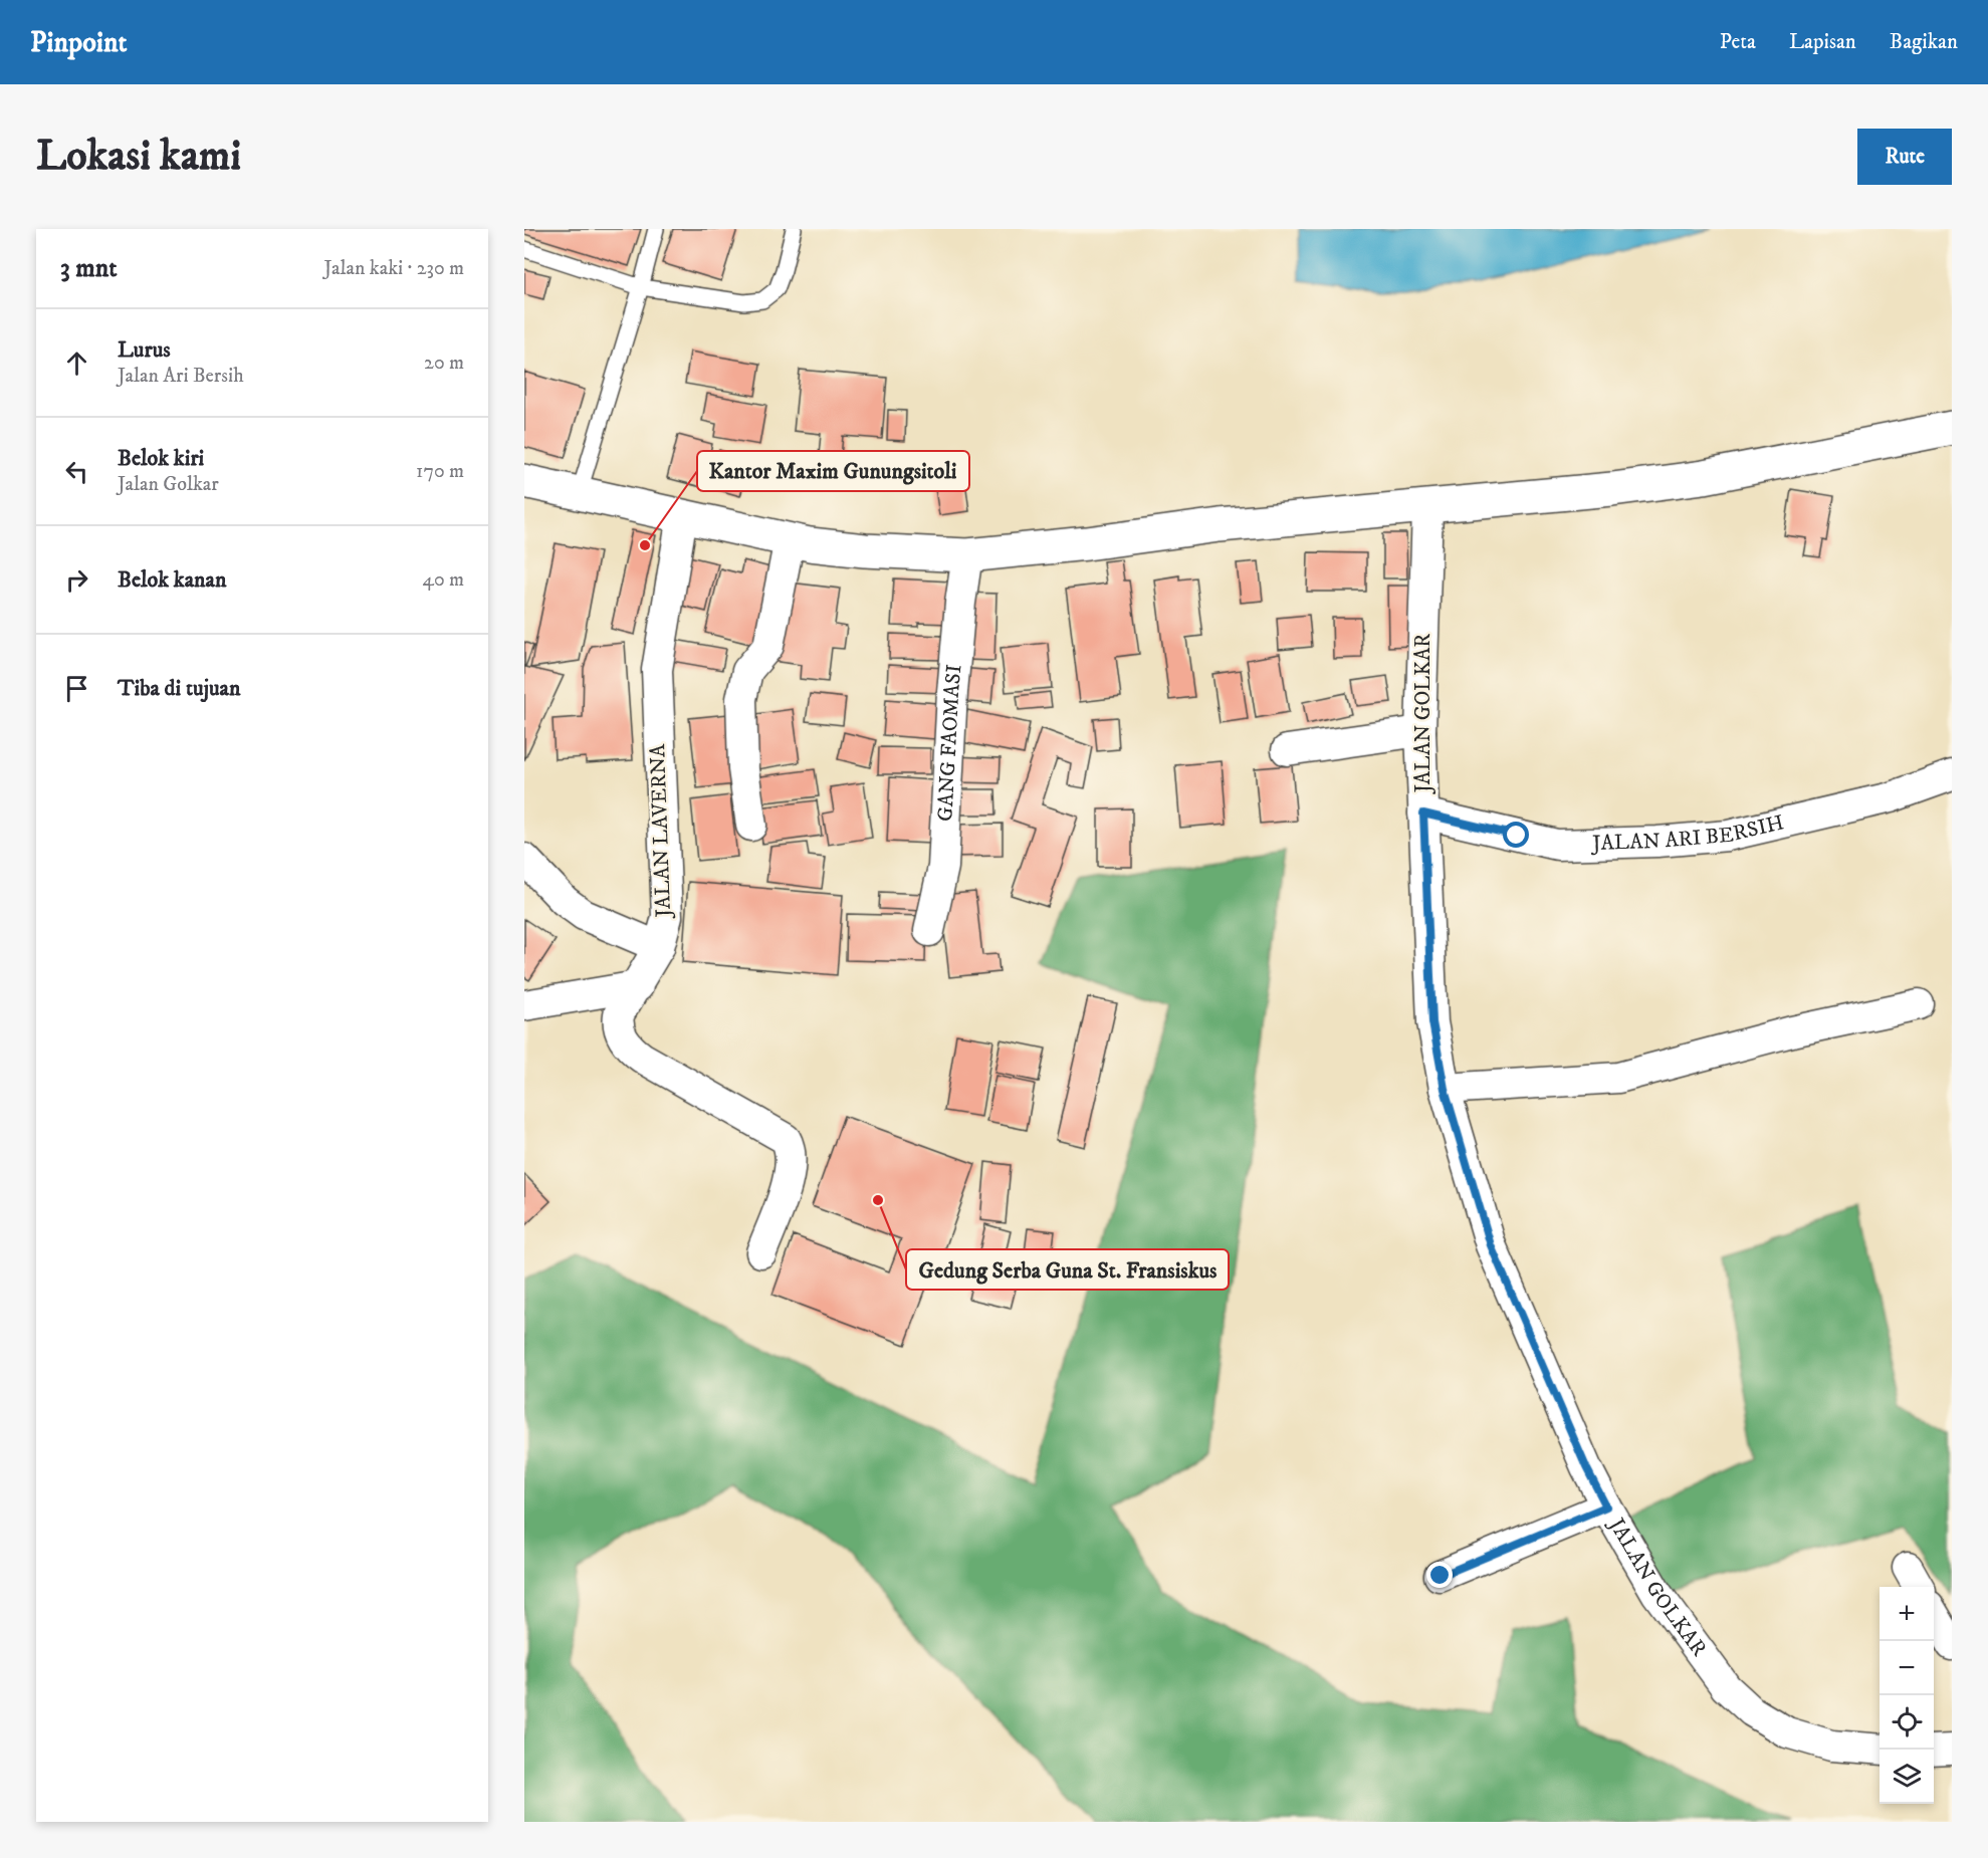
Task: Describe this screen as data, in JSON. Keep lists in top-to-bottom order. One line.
{"streets":{"street":["JALAN GOLKAR","GANG FAOMASI","JALAN LAVERNA","JALAN ARI BERSIH"]},"crossings":[["JALAN GOLKAR","JALAN ARI BERSIH"]],"places":["Kantor Maxim Gunungsitoli","Gedung Serba Guna St. Fransiskus"],"page":{"header":"Pinpoint","nav":["Peta","Lapisan","Bagikan"],"buttons":"Rute","title":"Lokasi kami","heading":["3 mnt","Jalan kaki · 230 m"],"list":[["Lurus","Jalan Ari Bersih","20 m"],["Belok kiri","Jalan Golkar","170 m"],["Belok kanan","40 m"],"Tiba di tujuan"],"map_buttons":["+","−"]}}
